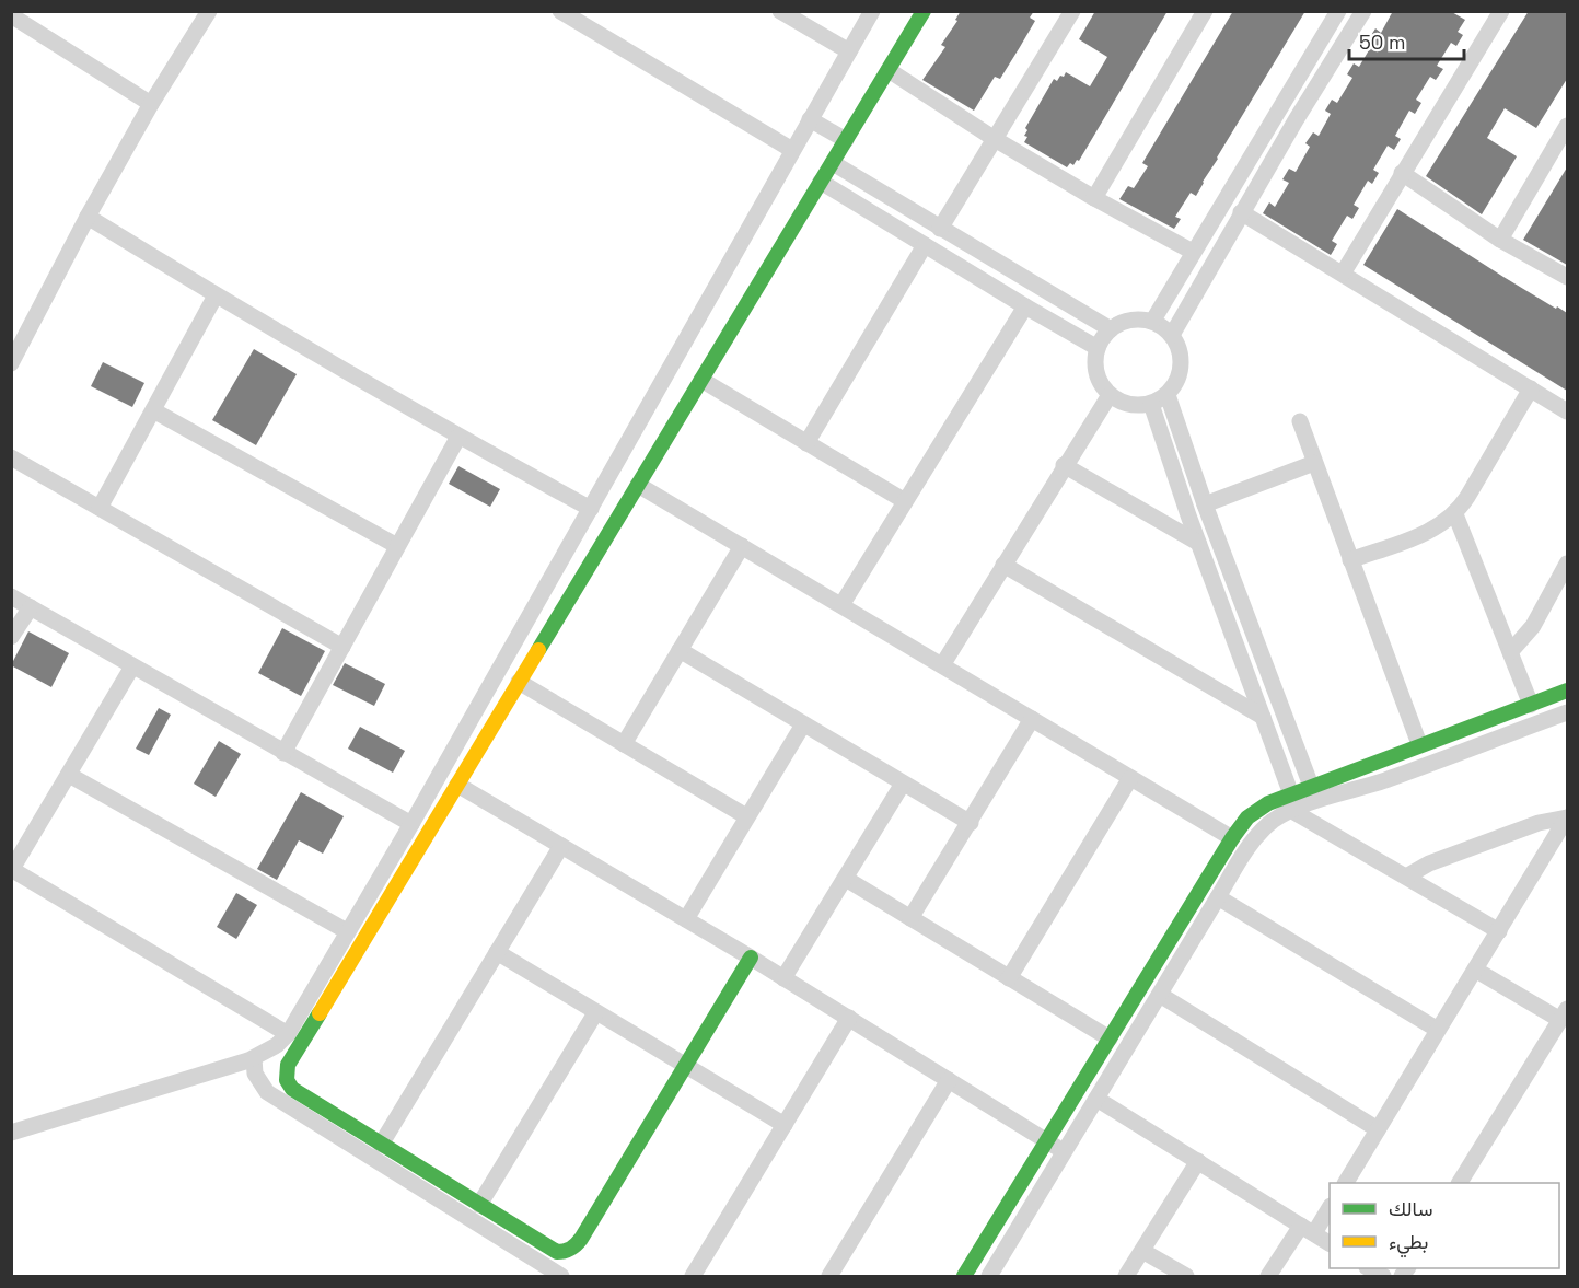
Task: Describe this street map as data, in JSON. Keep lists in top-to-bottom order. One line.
{"legend":["سالك","بطيء"],"scale_bar":"50 m"}
